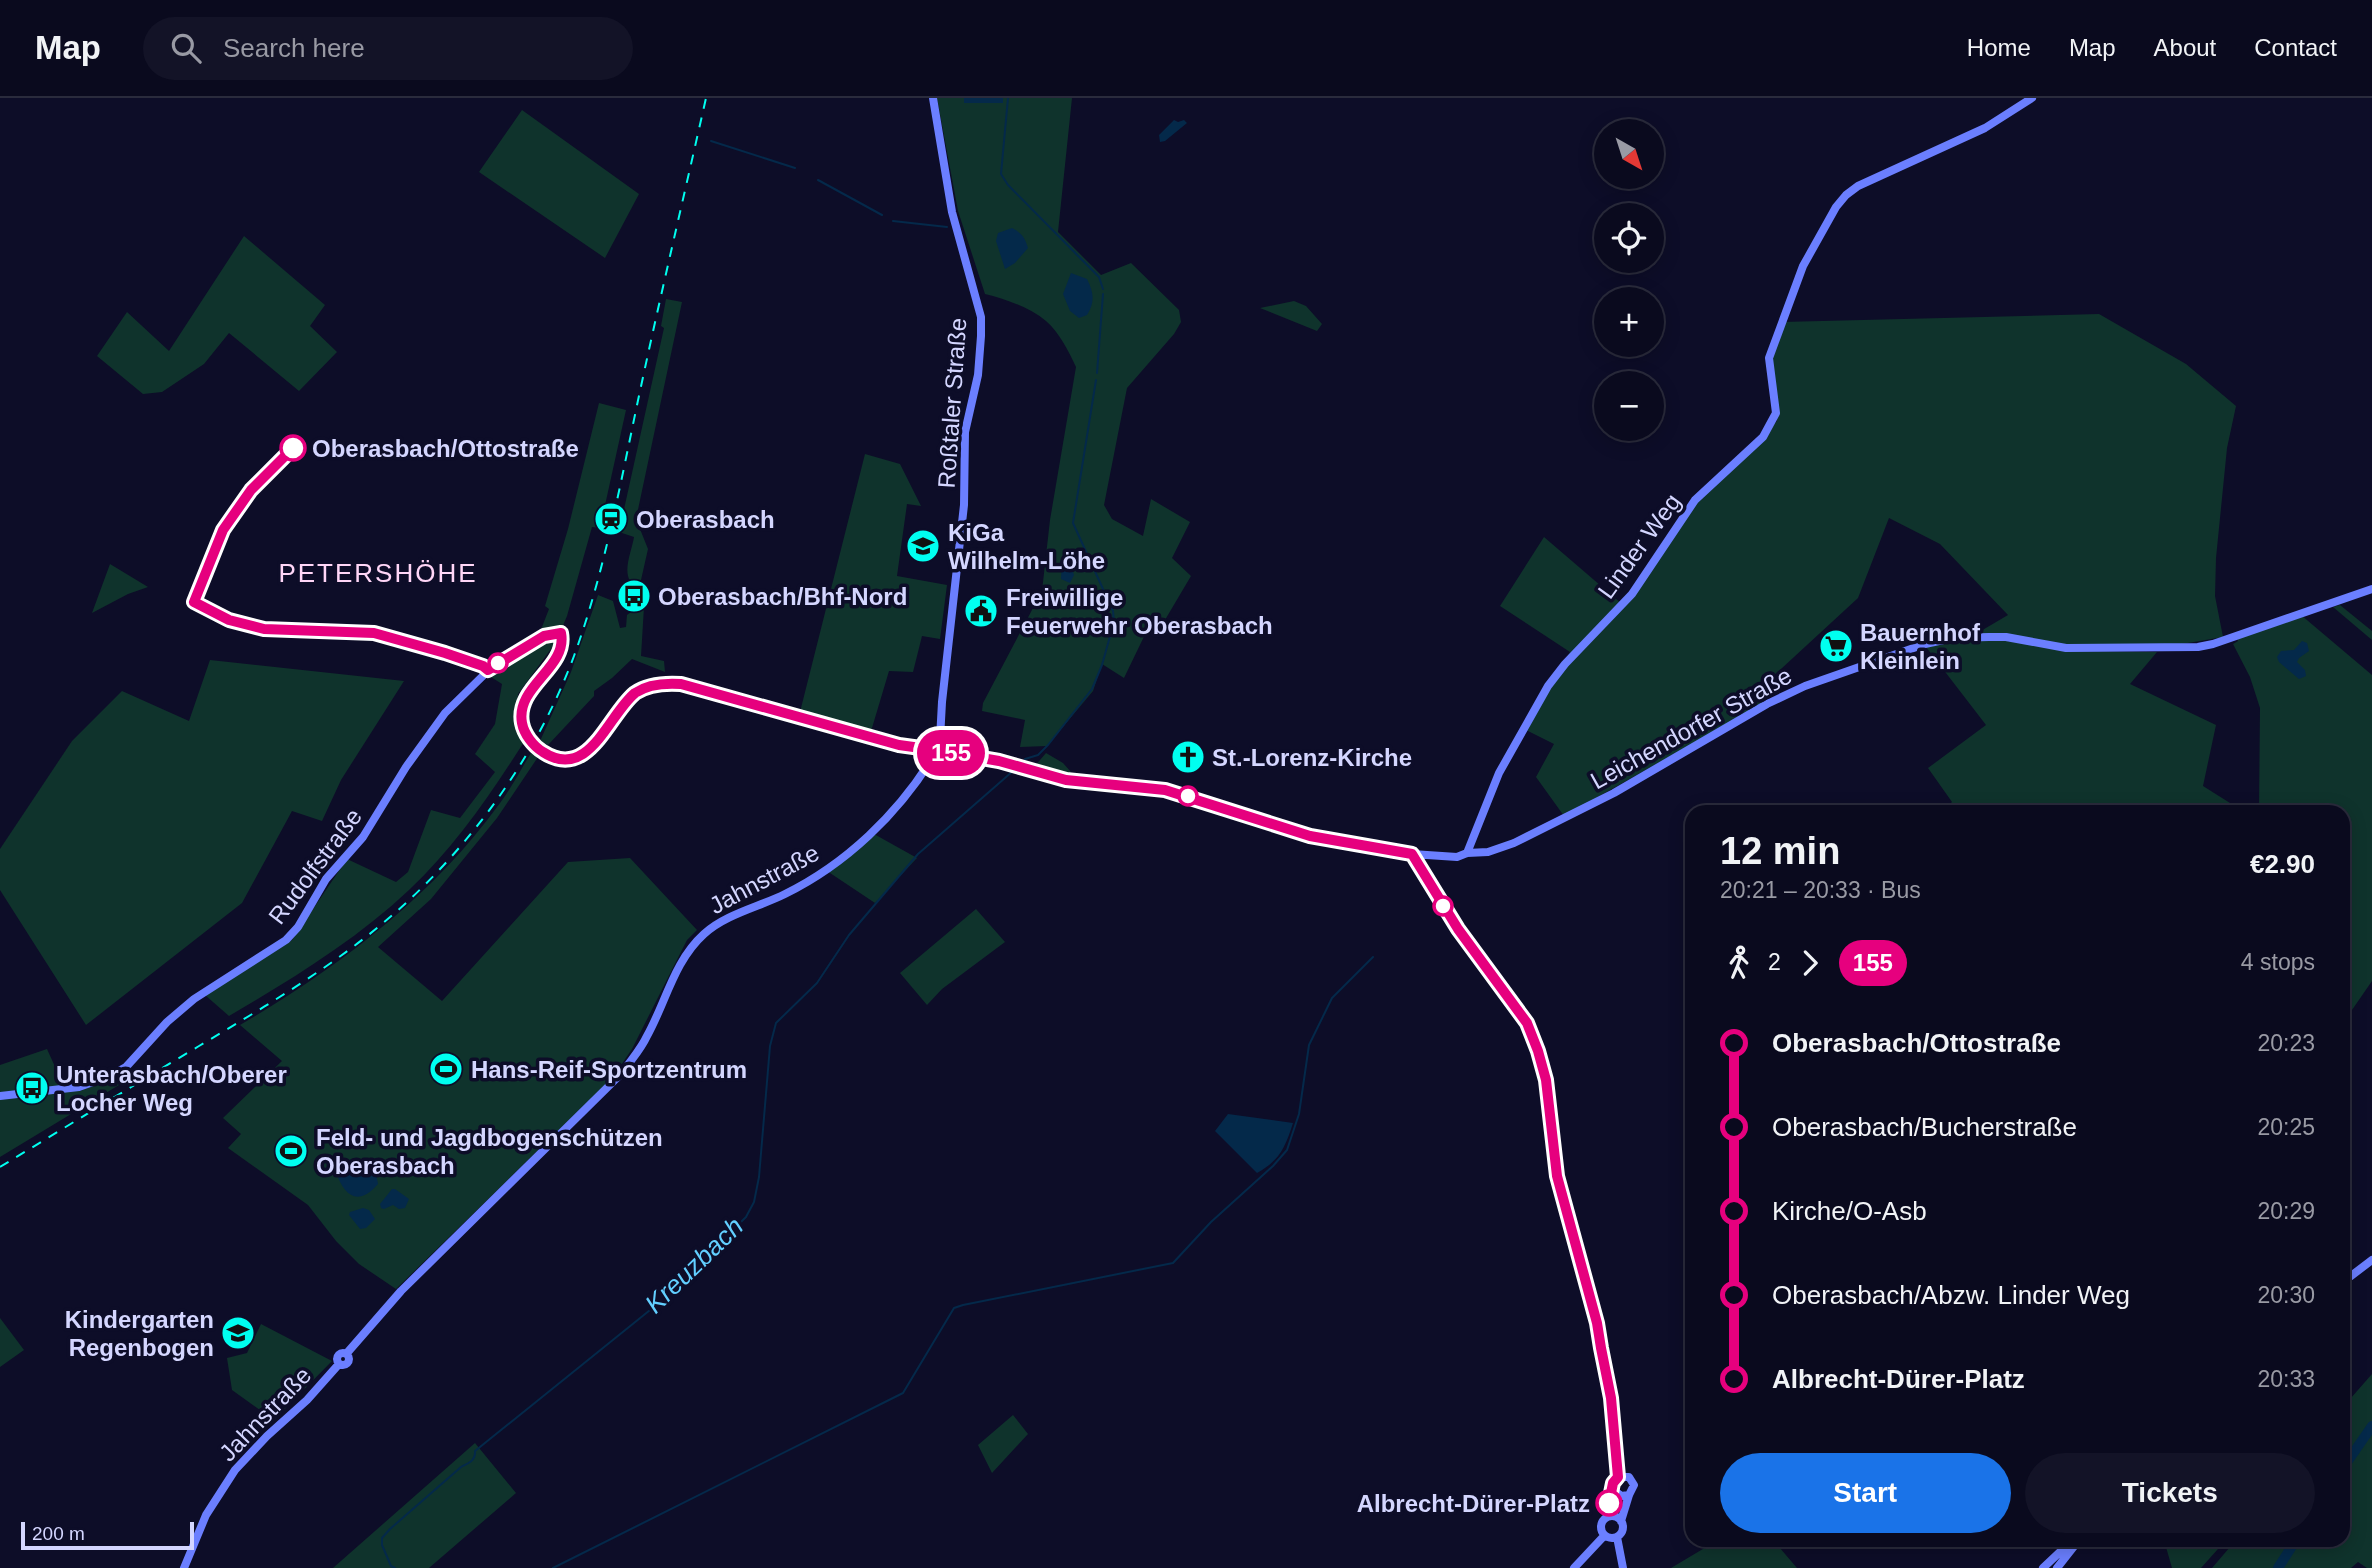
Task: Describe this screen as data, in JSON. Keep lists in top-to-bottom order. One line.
{"streets":{"street":["Roßtaler Straße","Linder Weg","Leichendorfer Straße","Rudolfstraße","Jahnstraße"]},"crossings":[["Roßtaler Straße","Rudolfstraße"],["Roßtaler Straße","Jahnstraße"],["Linder Weg","Leichendorfer Straße"],["Rudolfstraße","Jahnstraße"]],"districts":["PETERSHÖHE"],"water":["Kreuzbach"],"places":{"other":["Oberasbach/Ottostraße","Albrecht-Dürer-Platz"],"station":["Oberasbach"],"school or university":["KiGa Wilhelm-Löhe","Kindergarten Regenbogen"],"bus stop":["Oberasbach/Bhf-Nord","Unterasbach/Oberer Locher Weg"],"public building":["Freiwillige Feuerwehr Oberasbach"],"supermarket":["Bauernhof Kleinlein"],"church":["St.-Lorenz-Kirche"],"sports":["Hans-Reif-Sportzentrum","Feld- und Jagdbogenschützen Oberasbach"]},"lines":["bus line 155"],"scale_bar":"200 m","north":"bottom right","page":{"header":"Map","search":"Search here","nav":["Home","Map","About","Contact"],"on_map":"155","map_buttons":["+","−"],"heading":["12 min","20:21 – 20:33 · Bus","€2.90"],"legs":["2","155","4 stops"],"list":[{"name":"Oberasbach/Ottostraße","value":"20:23"},{"name":"Oberasbach/Bucherstraße","value":"20:25"},{"name":"Kirche/O-Asb","value":"20:29"},{"name":"Oberasbach/Abzw. Linder Weg","value":"20:30"},{"name":"Albrecht-Dürer-Platz","value":"20:33"}],"buttons":["Start","Tickets"],"scale":"200 m"}}
